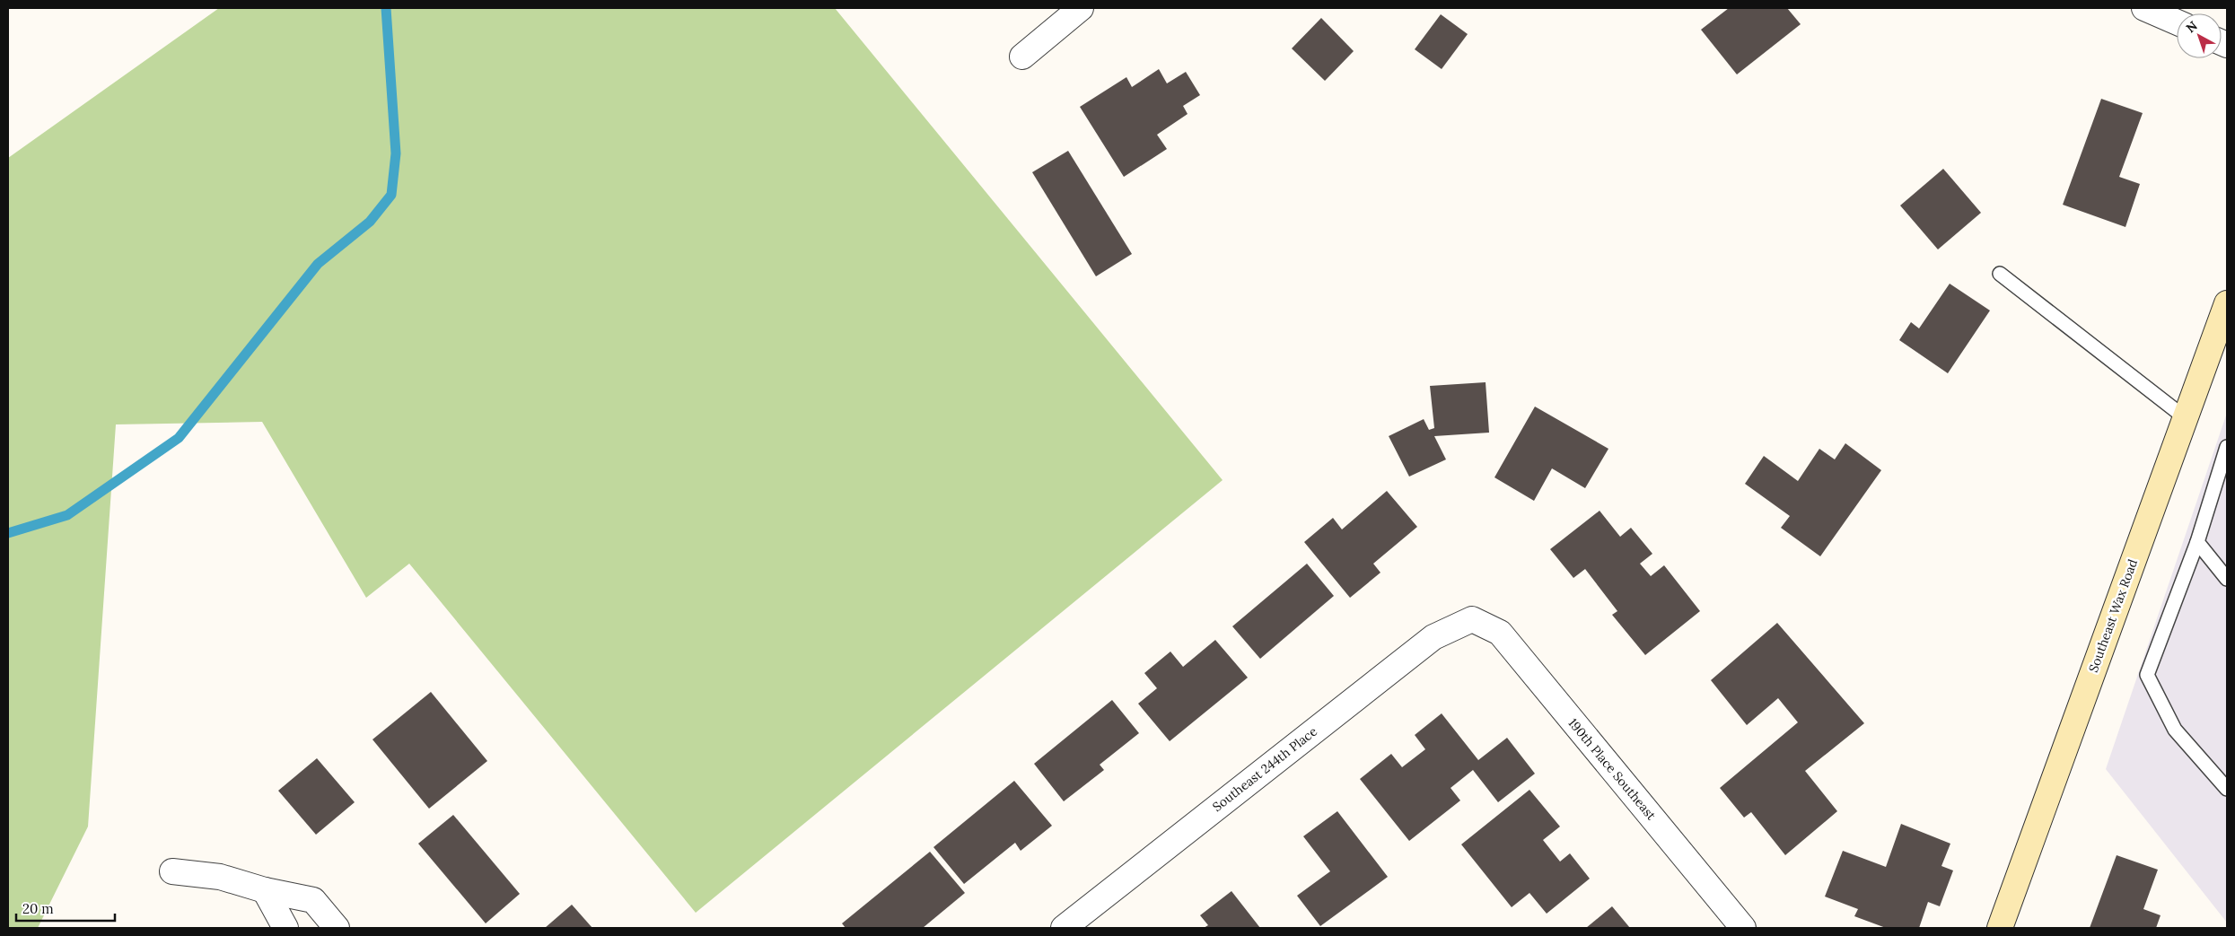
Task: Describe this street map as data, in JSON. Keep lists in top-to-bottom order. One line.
{"streets":{"street":["Southeast Wax Road","Southeast 244th Place","190th Place Southeast"]},"crossings":[["Southeast 244th Place","190th Place Southeast"]],"scale_bar":"20 m","north":"top left"}
